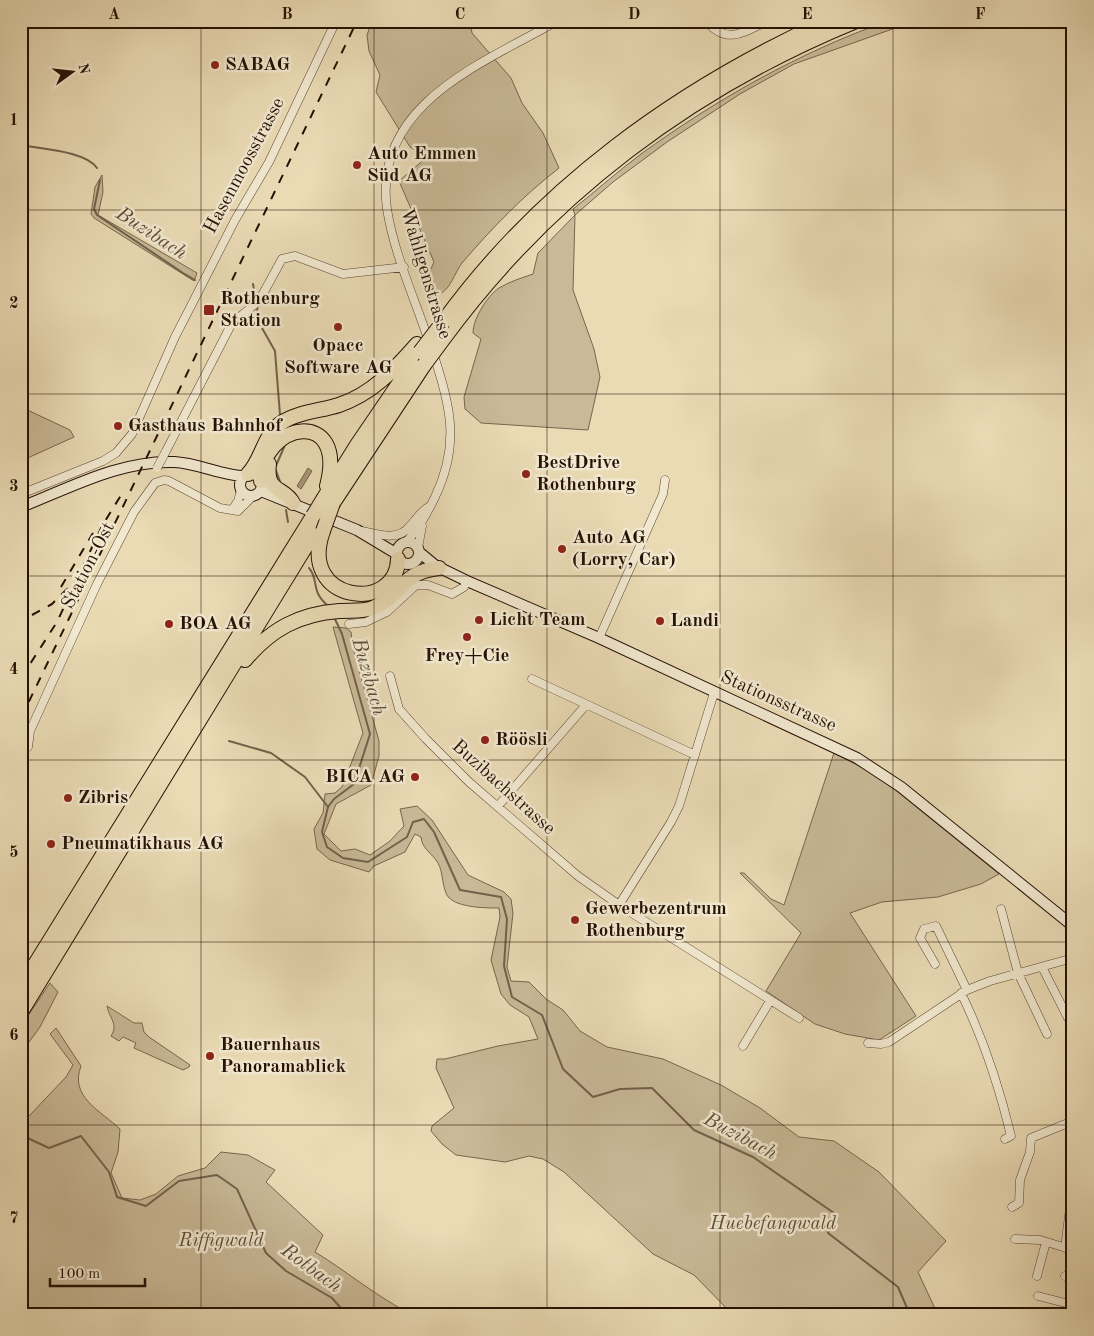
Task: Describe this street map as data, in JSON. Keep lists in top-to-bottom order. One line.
{"streets":{"main road":["Stationsstrasse"],"street":["Hasenmoosstrasse","Wahligenstrasse","Station-Ost","Buzibachstrasse"]},"crossings":[["Wahligenstrasse","Stationsstrasse"]],"water":["Buzibach","Rotbach"],"parks":["Huebefangwald","Riffigwald"],"places":{"other":["SABAG","Auto Emmen Süd AG","Opacc Software AG","Gasthaus Bahnhof","BestDrive Rothenburg","Auto AG (Lorry, Car)","Licht Team","Landi","BOA AG","Frey+Cie","Röösli","BICA AG","Zibris","Pneumatikhaus AG","Gewerbezentrum Rothenburg","Bauernhaus Panoramablick"],"transit":["Rothenburg Station"]},"scale_bar":"100 m","north":"right","grid":{"columns":["A","B","C","D","E","F"],"rows":["1","2","3","4","5","6","7"]}}
